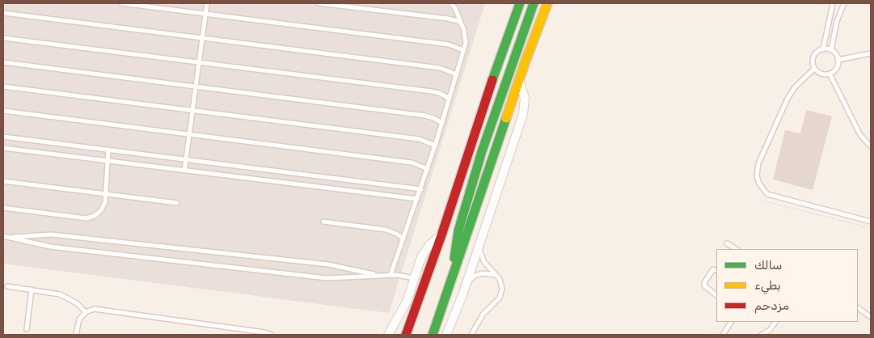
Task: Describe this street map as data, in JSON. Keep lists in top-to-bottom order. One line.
{"legend":["سالك","بطيء","مزدحم"]}
